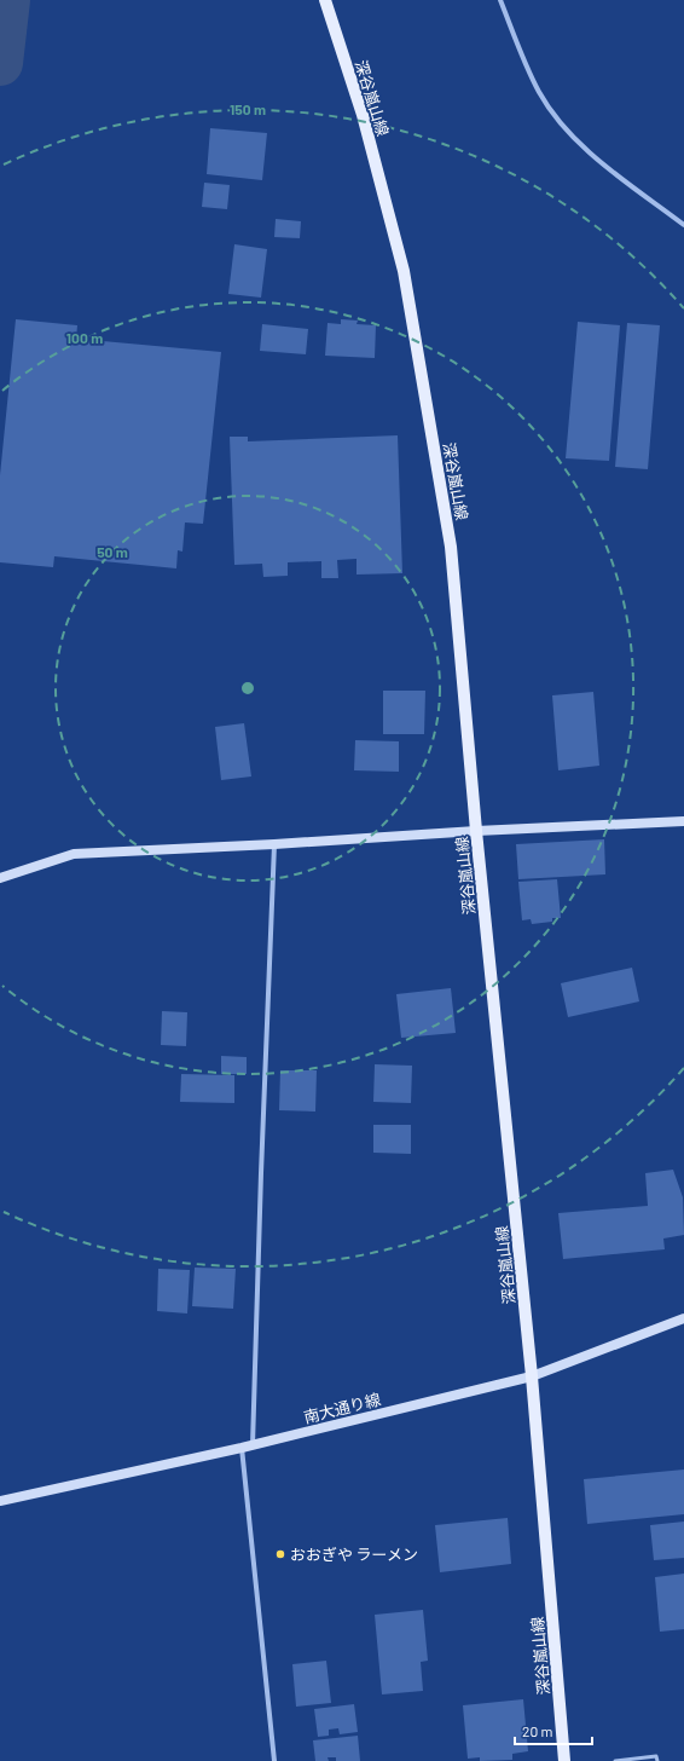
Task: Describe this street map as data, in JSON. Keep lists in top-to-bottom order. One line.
{"streets":{"main road":["深谷嵐山線"],"street":["南大通り線"]},"crossings":[["深谷嵐山線","南大通り線"]],"places":["おおぎや ラーメン"],"scale_bar":"20 m","rings":["150 m","100 m","50 m"]}
